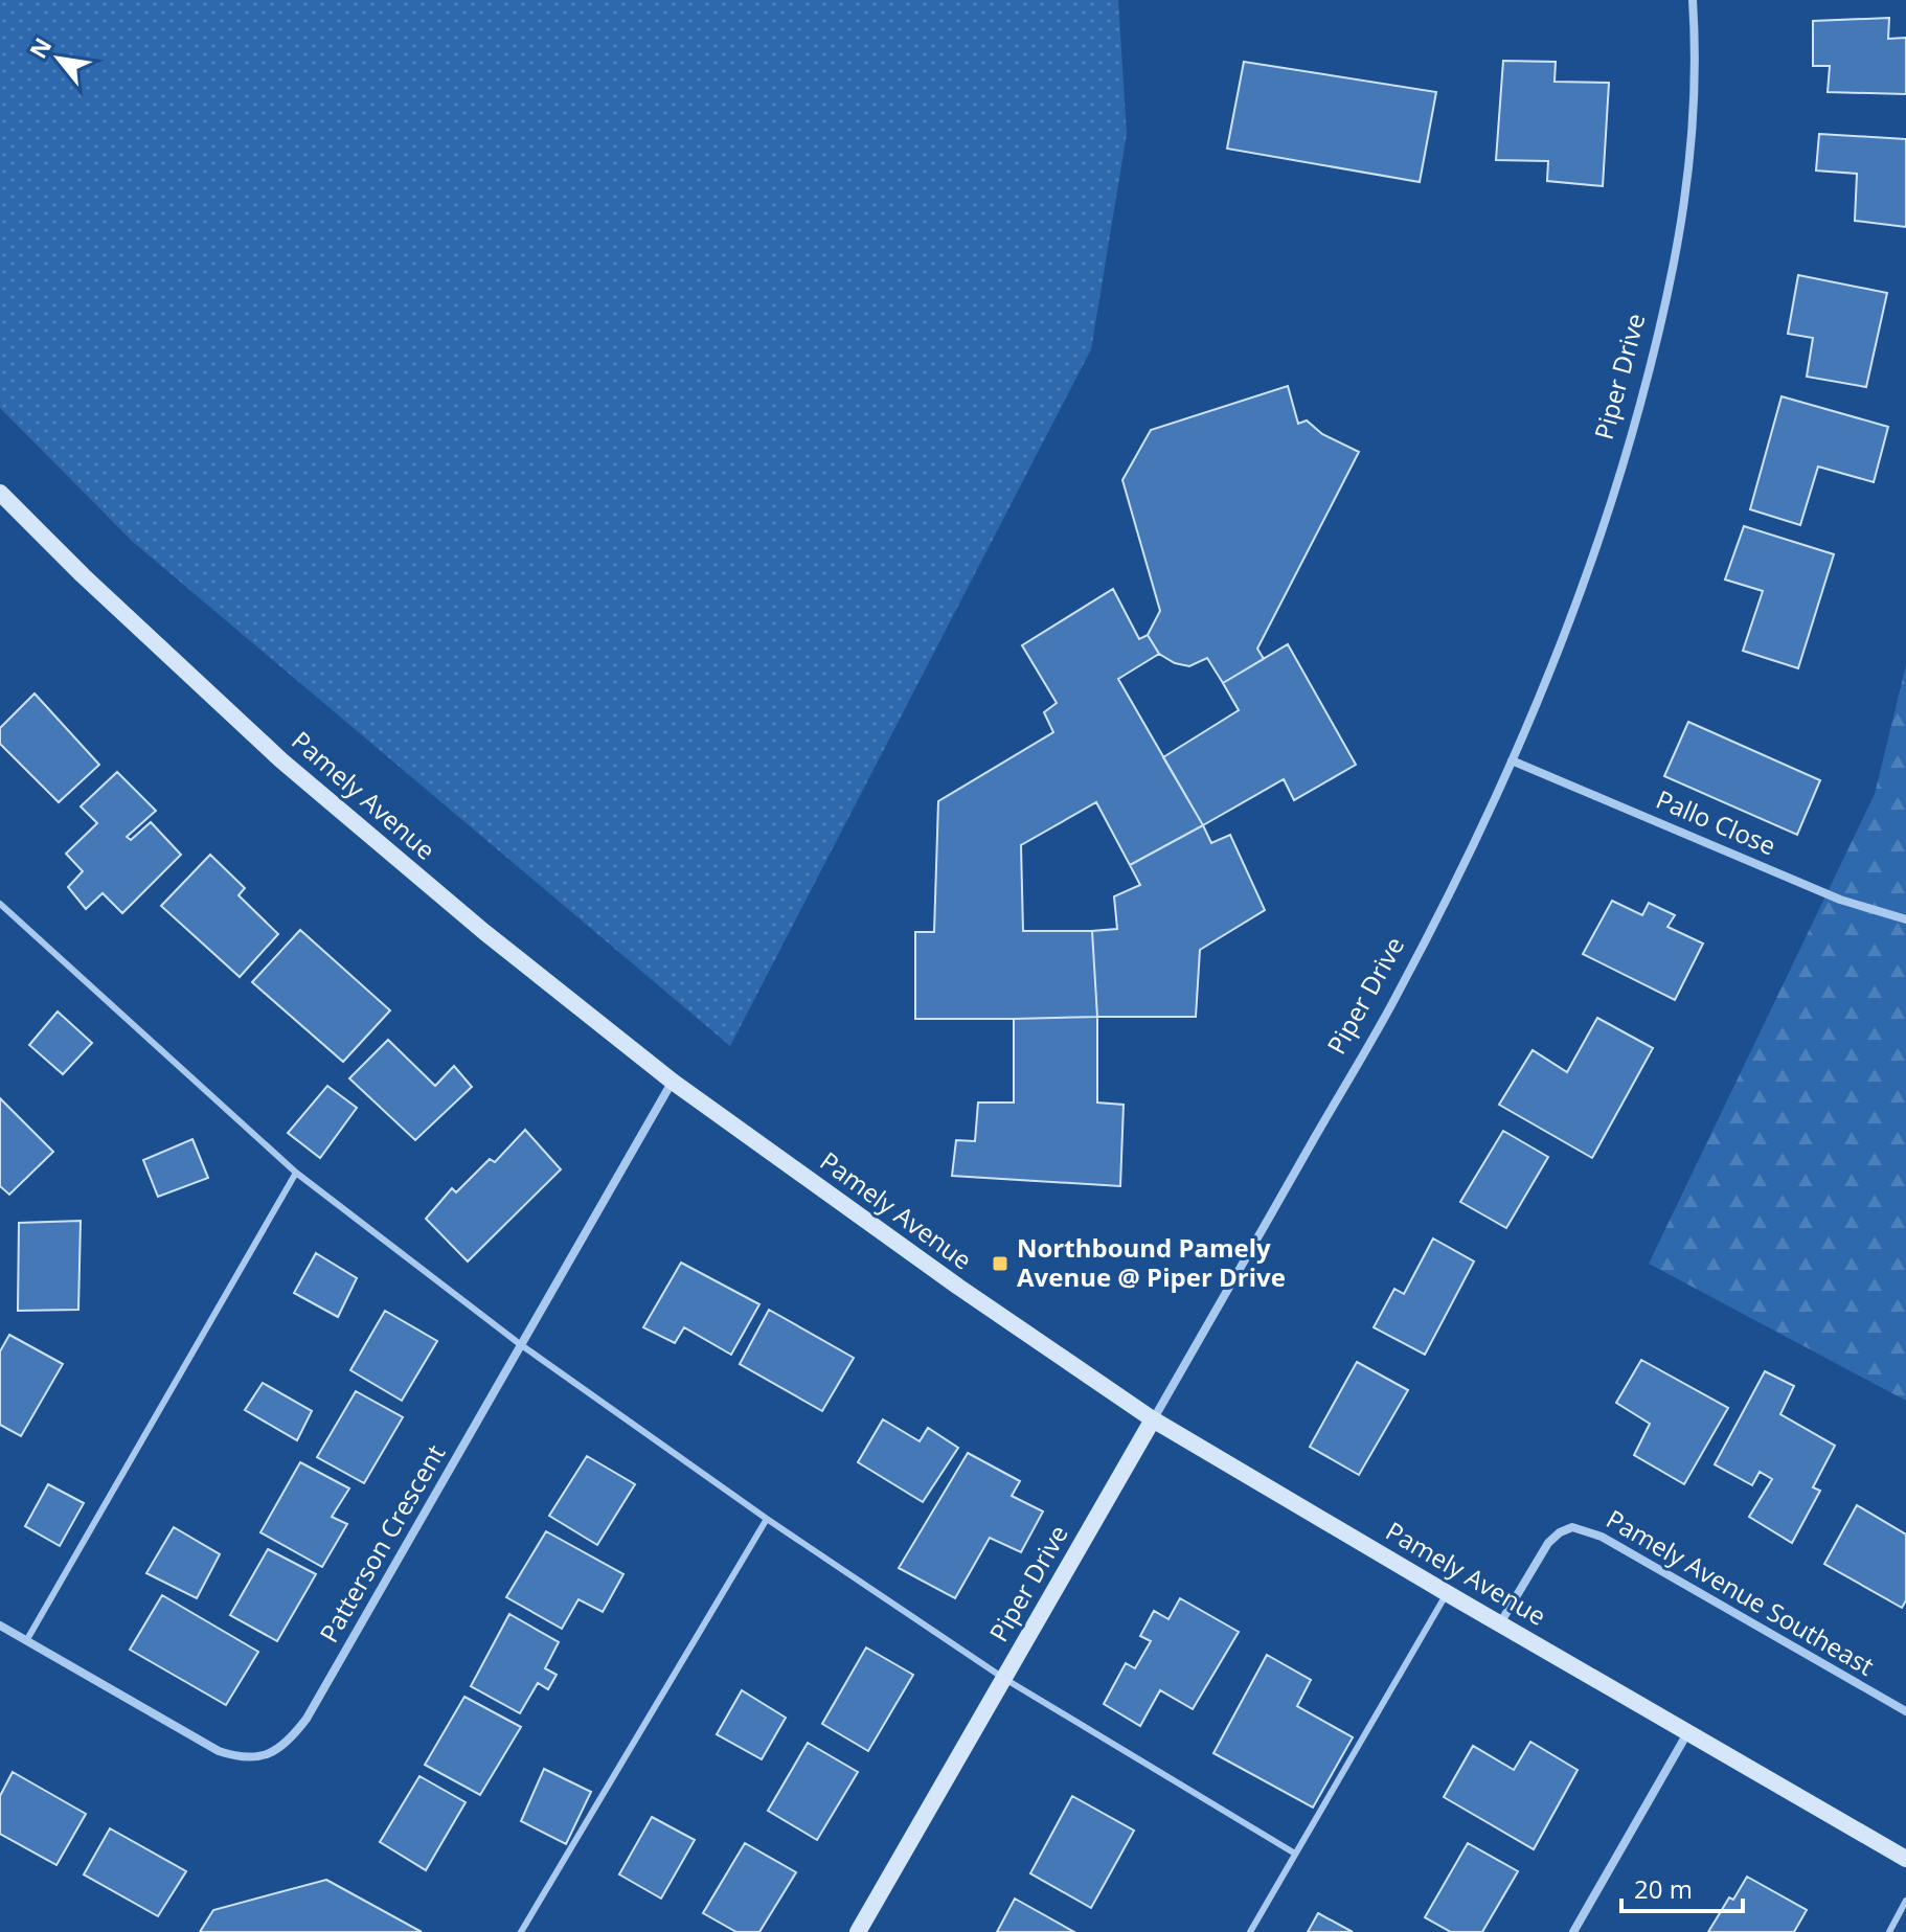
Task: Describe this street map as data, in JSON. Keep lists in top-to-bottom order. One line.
{"streets":{"street":["Piper Drive","Pamely Avenue","Pallo Close","Patterson Crescent","Pamely Avenue Southeast"]},"crossings":[["Piper Drive","Pamely Avenue"],["Piper Drive","Pallo Close"],["Pamely Avenue","Patterson Crescent"],["Pamely Avenue","Pamely Avenue Southeast"]],"places":{"transit":["Northbound Pamely Avenue @ Piper Drive"]},"scale_bar":"20 m","north":"top left"}
